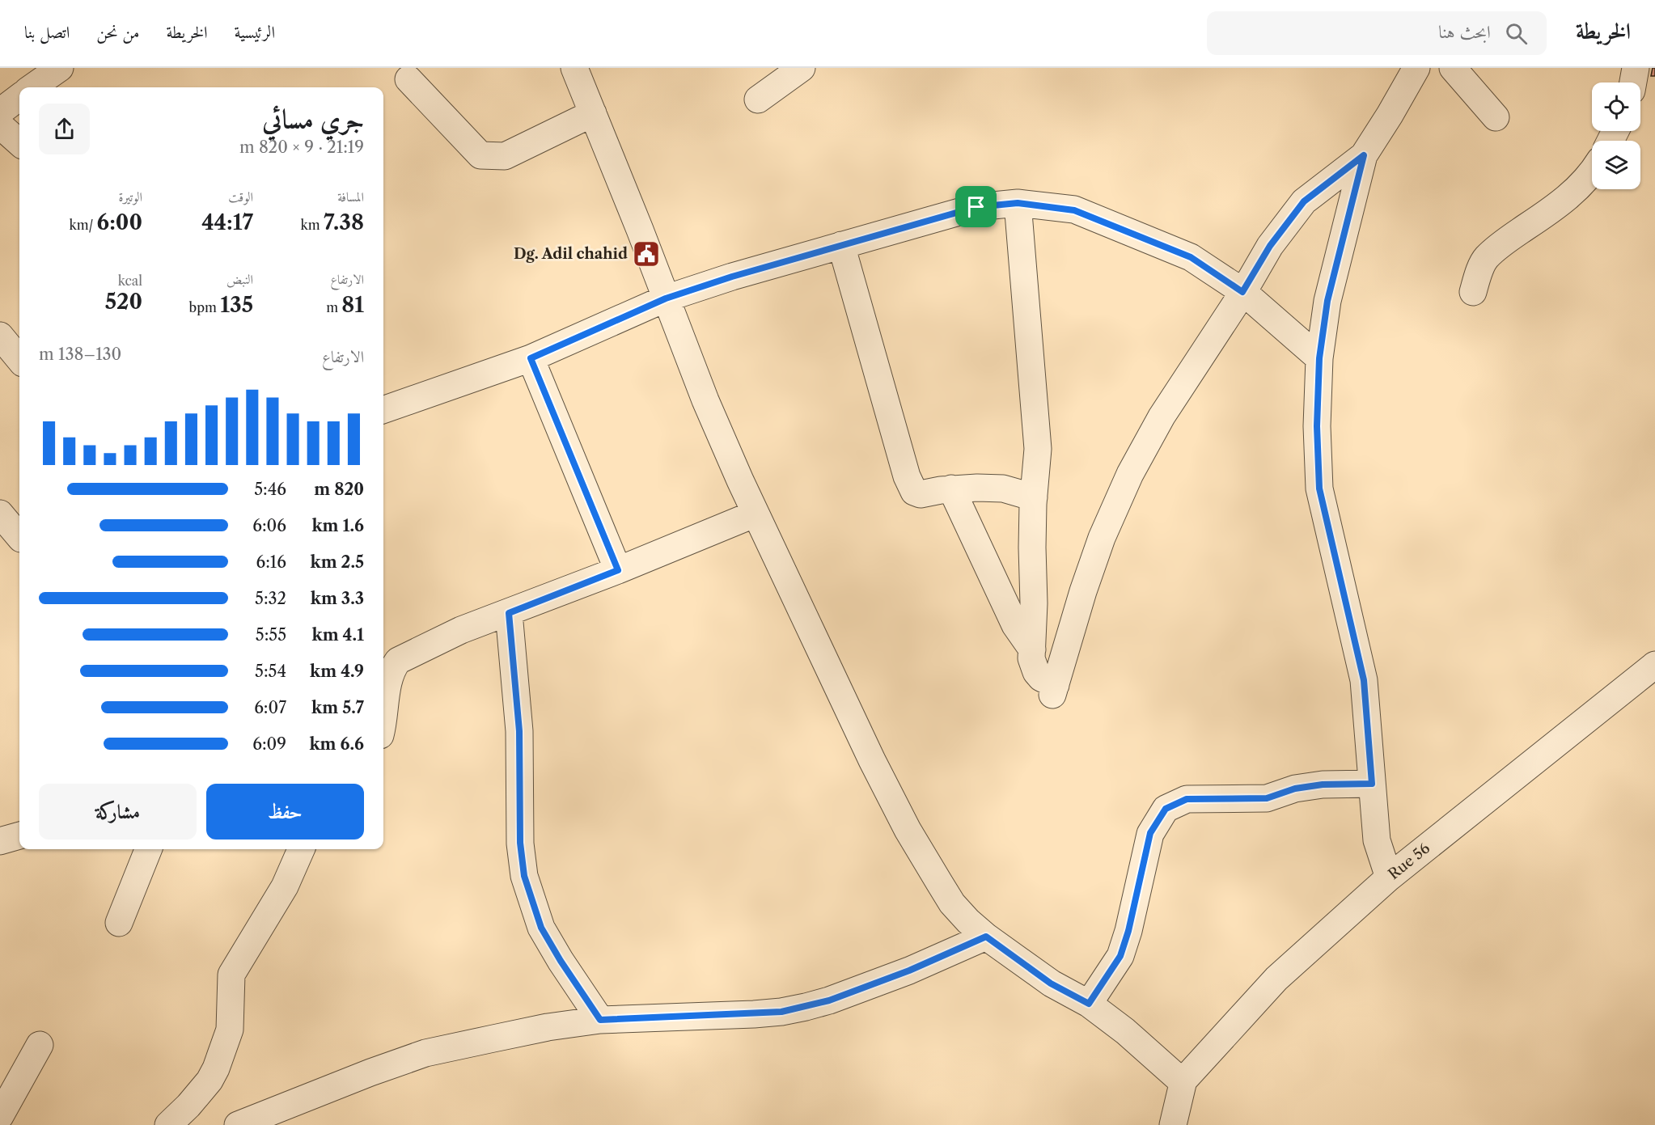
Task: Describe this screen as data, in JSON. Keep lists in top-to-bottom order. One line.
{"streets":{"street":["Rue 56"]},"places":{"public building":["Dg. Adil chahid"]},"page":{"header":"الخريطة","search":"ابحث هنا","nav":["الرئيسية","الخريطة","من نحن","اتصل بنا"],"heading":["جري مسائي","21:19 · 9 × 820 m"],"stats":[["المسافة","7.38 km"],["الوقت","44:17"],["الوتيرة","6:00 /km"],["الارتفاع","81 m"],["النبض","135 bpm"],["kcal","520"]],"chart":["الارتفاع","130–138 m"],"list":[{"name":"820 m","note":"5:46"},{"name":"1.6 km","note":"6:06"},{"name":"2.5 km","note":"6:16"},{"name":"3.3 km","note":"5:32"},{"name":"4.1 km","note":"5:55"},{"name":"4.9 km","note":"5:54"},{"name":"5.7 km","note":"6:07"},{"name":"6.6 km","note":"6:09"}],"buttons":["حفظ","مشاركة"]}}
